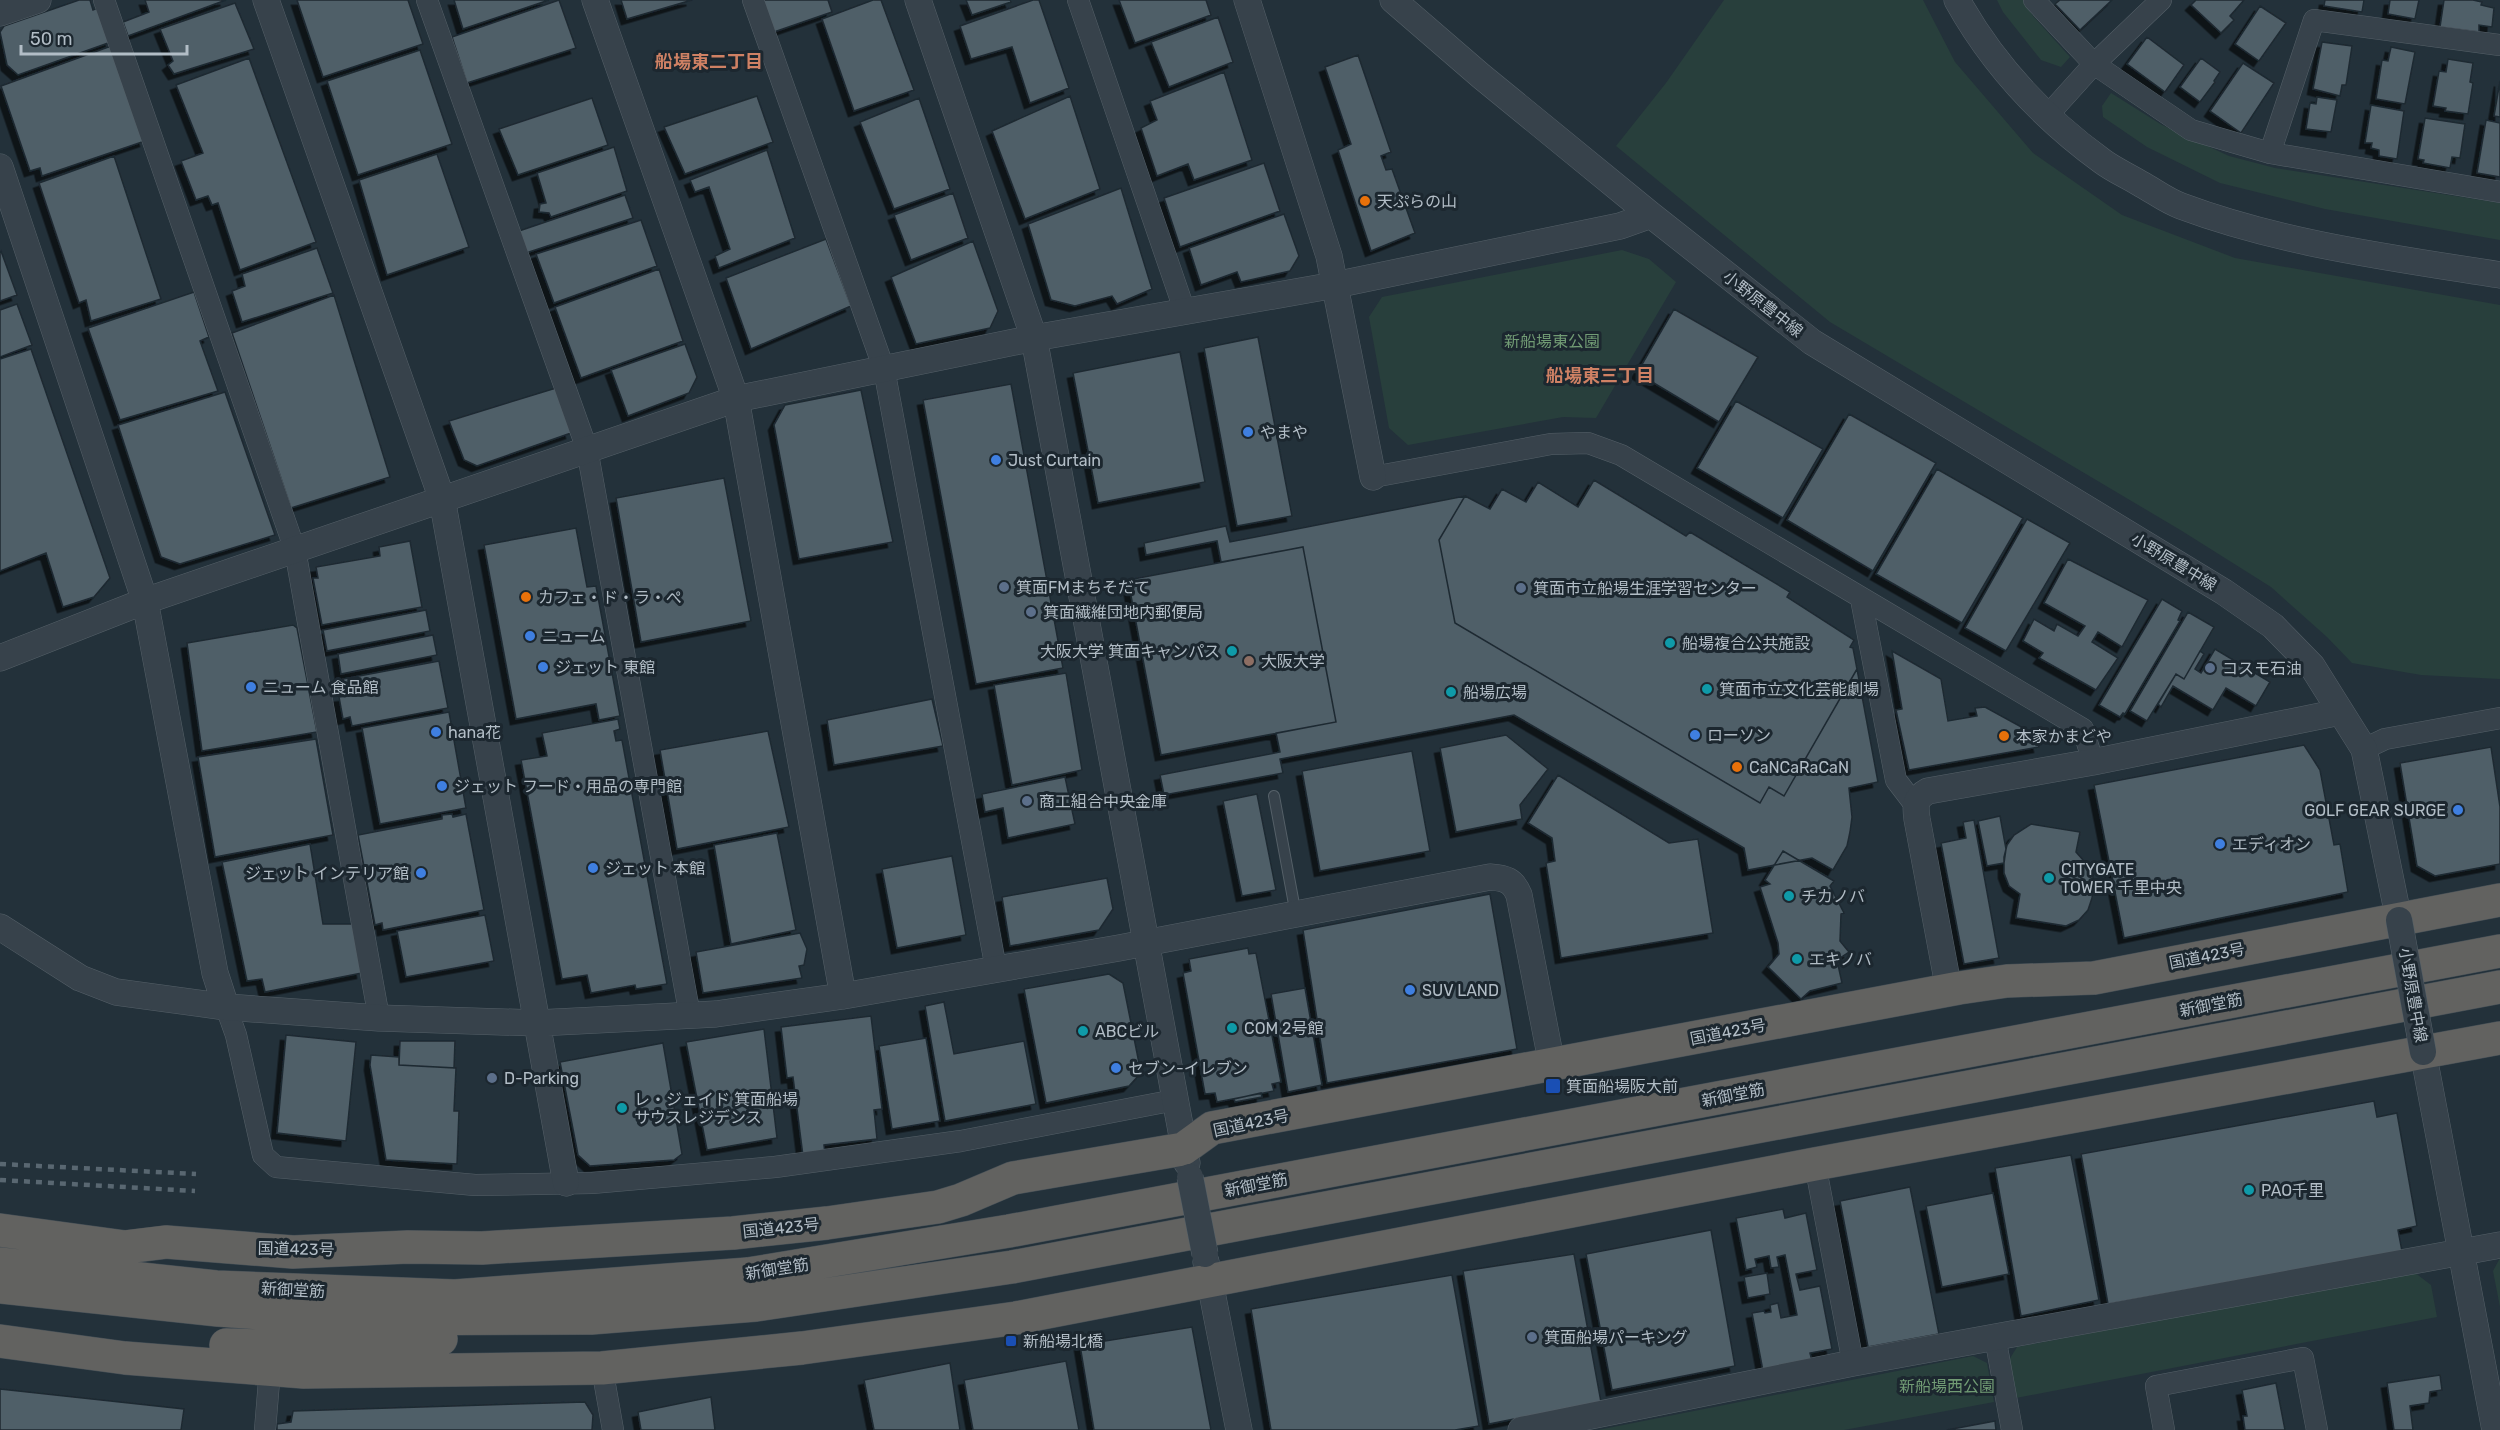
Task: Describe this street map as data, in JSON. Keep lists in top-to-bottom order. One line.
{"streets":{"highway":["国道423号","新御堂筋"],"street":["小野原豊中線"]},"crossings":[["小野原豊中線","国道423号"]],"districts":["船場東二丁目","船場東三丁目"],"parks":["新船場東公園","新船場西公園"],"places":{"other":["天ぷらの山","やまや","Just Curtain","箕面FMまちそだて","箕面市立船場生涯学習センター","カフェ・ド・ラ・ぺ","箕面繊維団地内郵便局","ニューム","船場複合公共施設","大阪大学 箕面キャンパス","大阪大学","ジェット 東館","コスモ石油","ニューム 食品館","箕面市立文化芸能劇場","船場広場","hana花","ローソン","本家かまどや","CaNCaRaCaN","ジェット フード・用品の専門館","商工組合中央金庫","GOLF GEAR SURGE","エディオン","ジェット 本館","ジェット インテリア館","CITYGATE TOWER 千里中央","チカノバ","エキノバ","SUV LAND","COM 2号館","ABCビル","セブン-イレブン","D-Parking","レ・ジェイド 箕面船場 サウスレジデンス","PAO千里","箕面船場パーキング"],"transit":["箕面船場阪大前","新船場北橋"]},"scale_bar":"50 m"}
